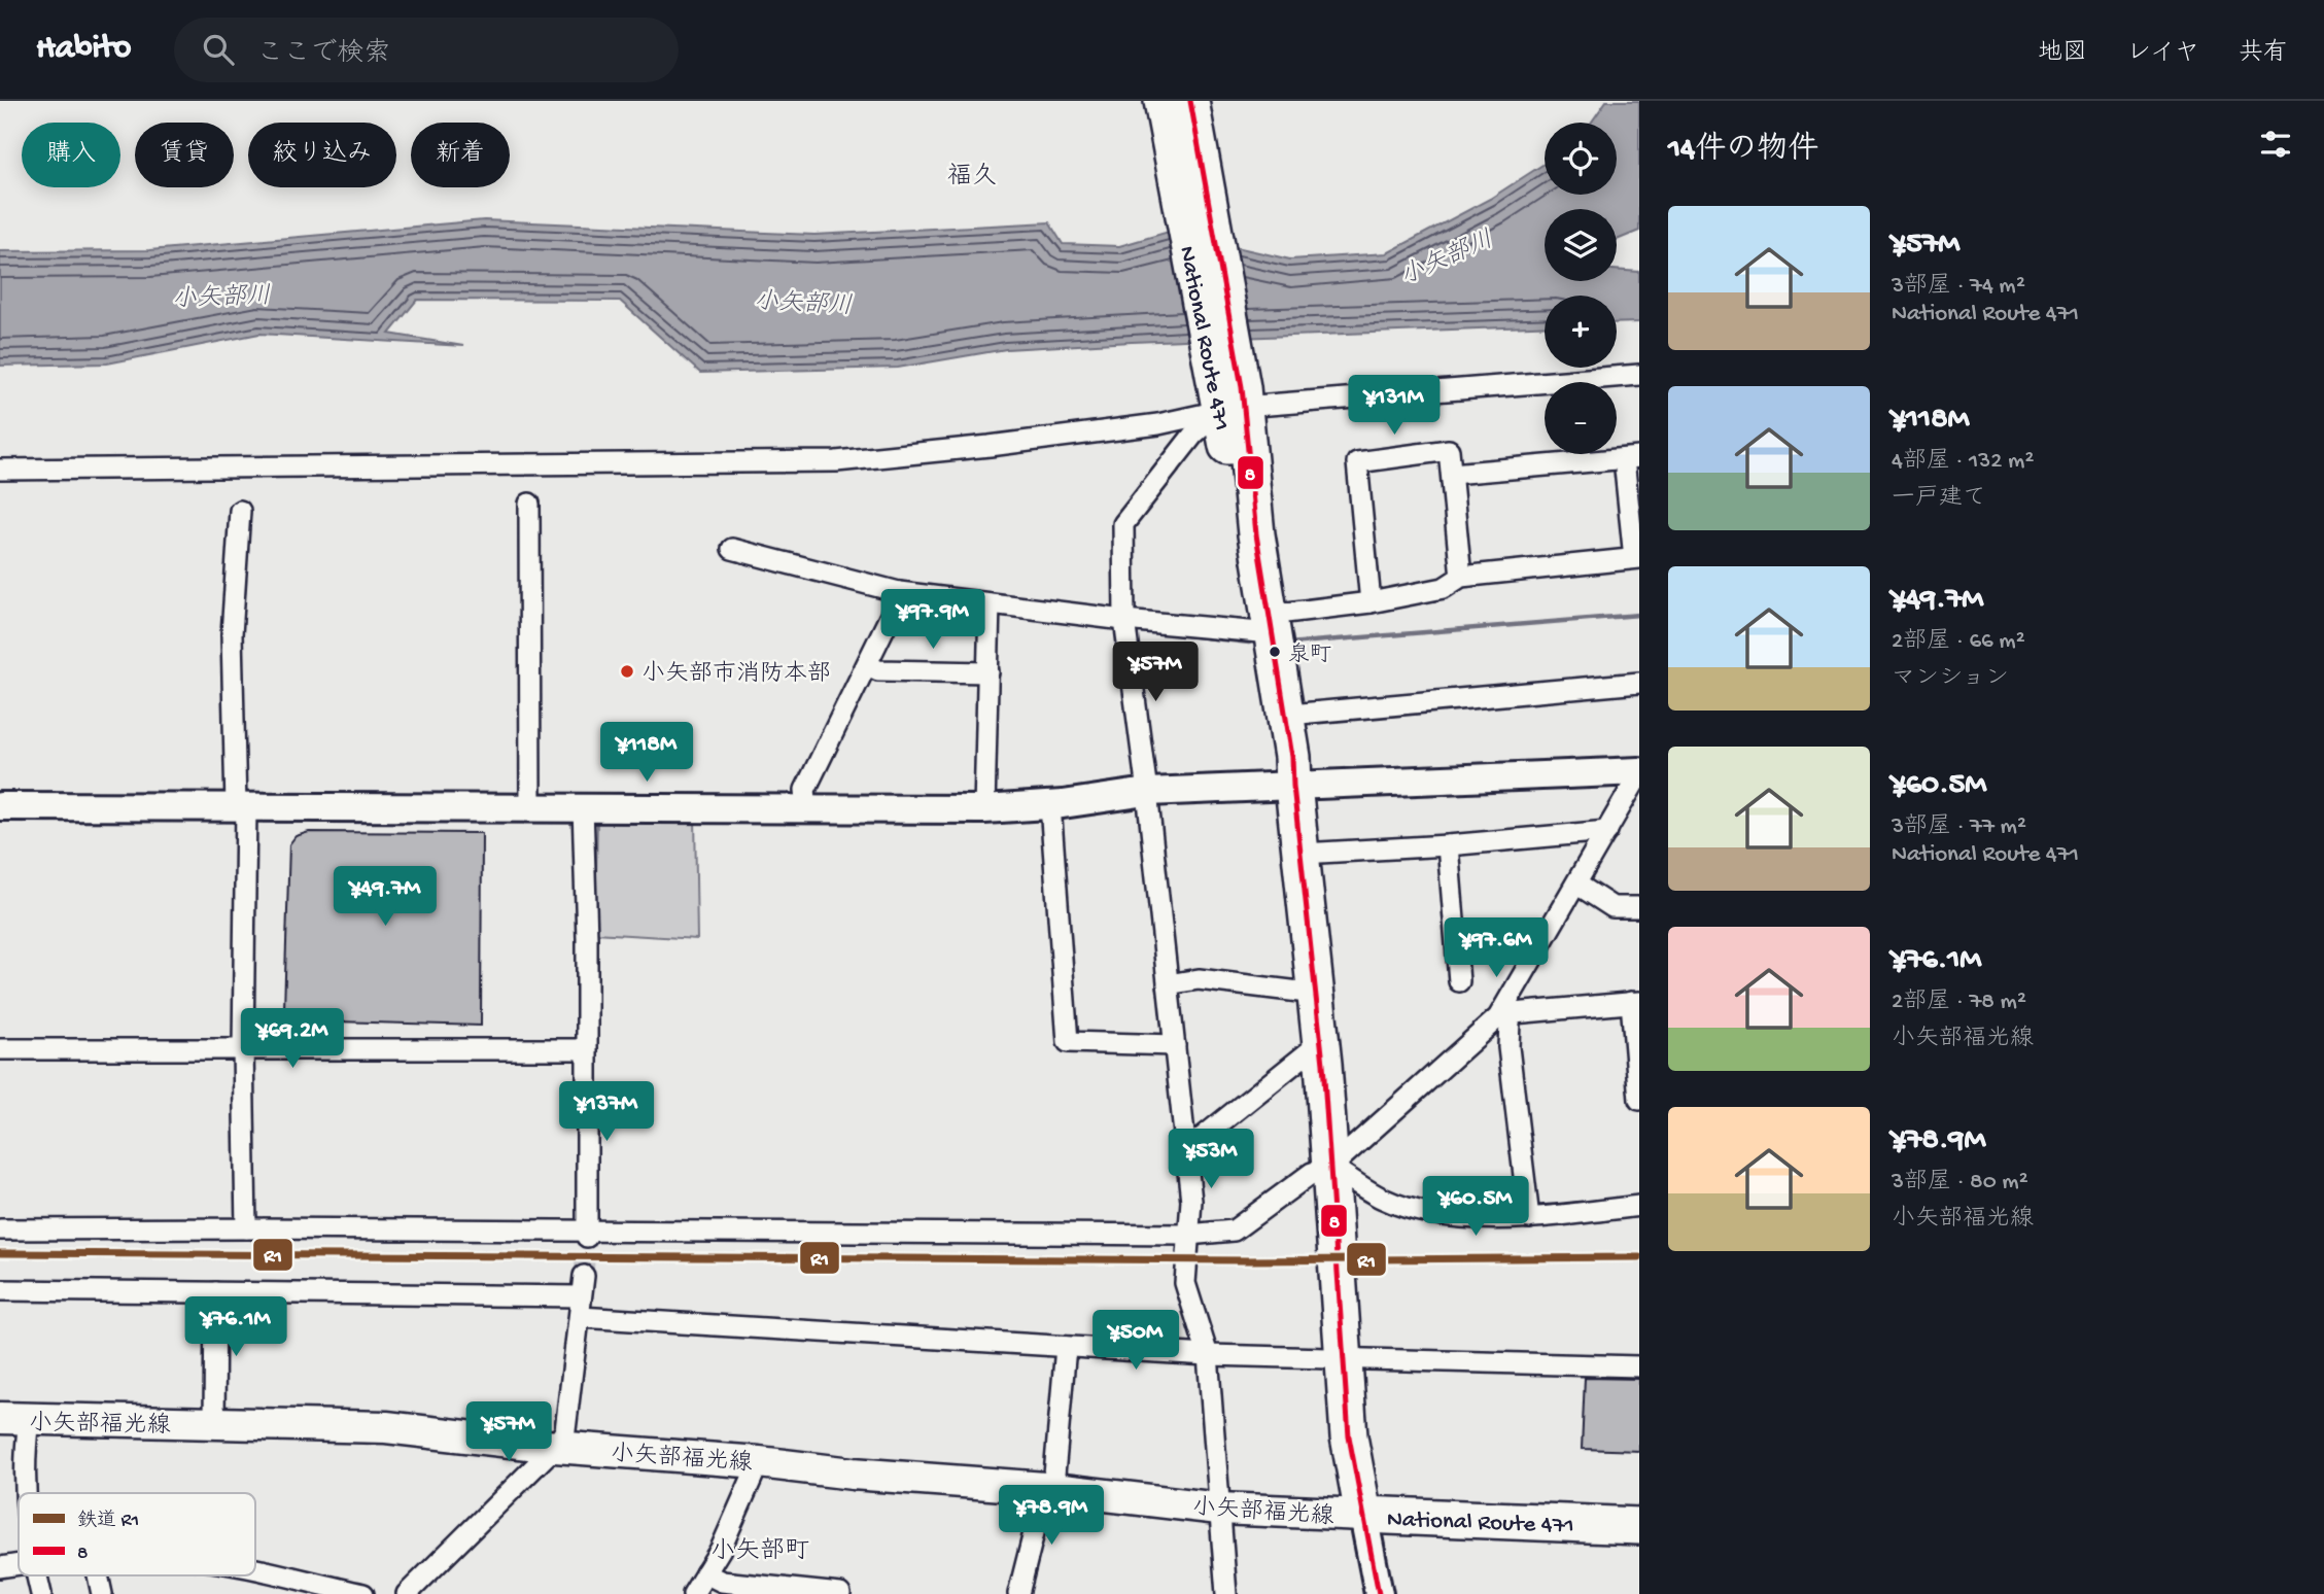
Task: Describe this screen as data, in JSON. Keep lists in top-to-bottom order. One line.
{"streets":{"highway":["National Route 471"],"main road":["小矢部福光線"]},"crossings":[["National Route 471","小矢部福光線"]],"districts":["福久","小矢部町"],"water":["小矢部川"],"places":["泉町","小矢部市消防本部"],"lines":["transit line 8","rail line R1"],"legend":["鉄道 R1","8"],"page":{"header":"Habito","search":"ここで検索","nav":["地図","レイヤ","共有"],"heading":"14件の物件","map_buttons":["+","−"],"chip":["購入","賃貸","絞り込み","新着"],"list":[{"name":"¥57M","note":"3部屋 · 74 m² · National Route 471"},{"name":"¥118M","note":"4部屋 · 132 m² · 一戸建て"},{"name":"¥49.7M","note":"2部屋 · 66 m² · マンション"},{"name":"¥60.5M","note":"3部屋 · 77 m² · National Route 471"},{"name":"¥76.1M","note":"2部屋 · 78 m² · 小矢部福光線"},{"name":"¥78.9M","note":"3部屋 · 80 m² · 小矢部福光線"}],"price":["¥131M","¥97.9M","¥57M","¥118M","¥49.7M","¥97.6M","¥69.2M","¥137M","¥53M","¥60.5M","¥76.1M","¥50M","¥57M","¥78.9M"]}}
